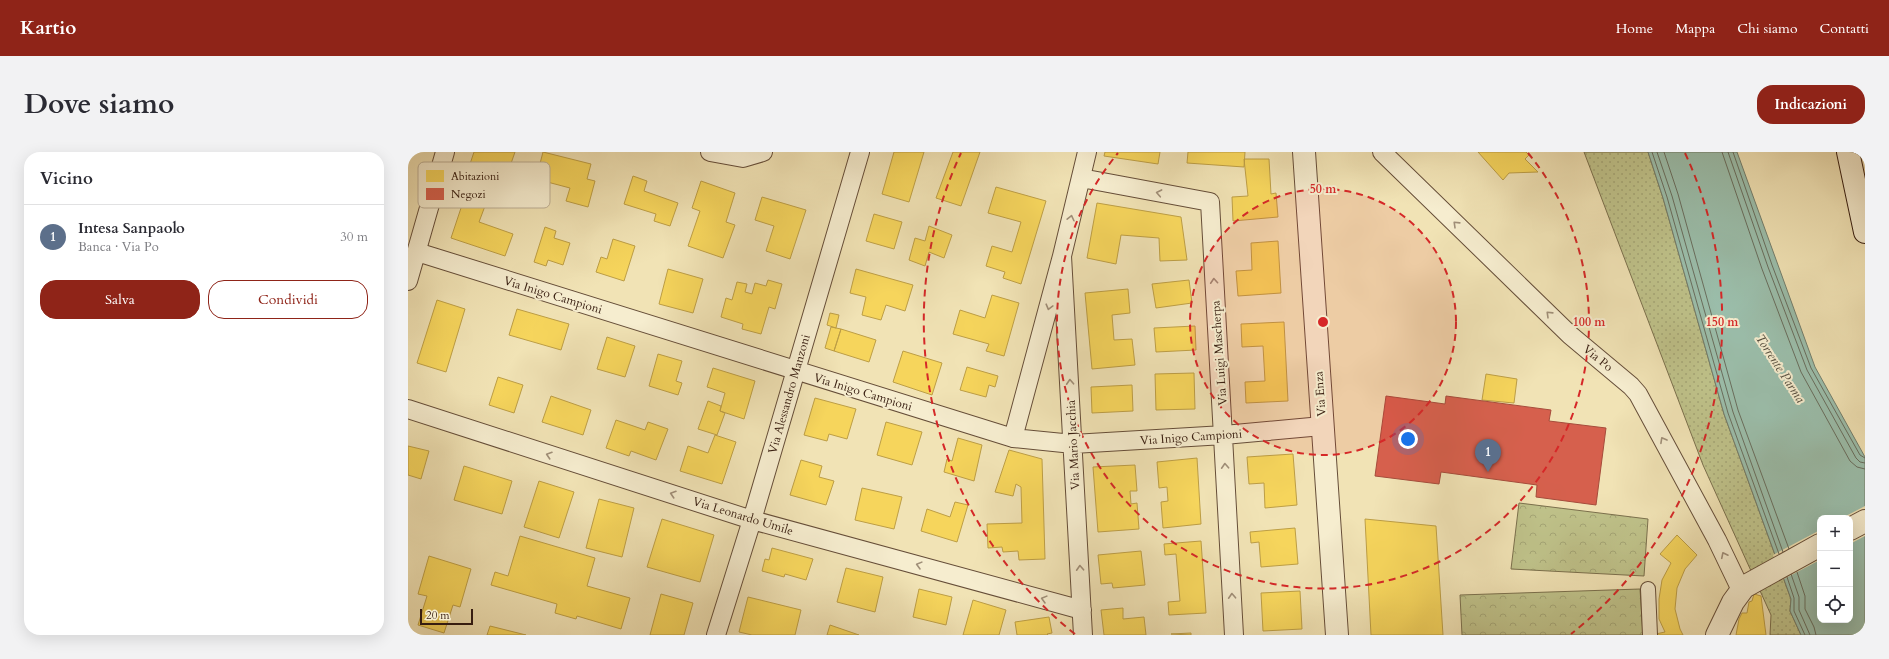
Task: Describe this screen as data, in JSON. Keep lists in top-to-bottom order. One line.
{"streets":{"street":["Via Inigo Campioni","Via Luigi Mascherpa","Via Po","Via Alessandro Manzoni","Via Enza","Via Mario Jacchia","Via Leonardo Umile"]},"crossings":[["Via Inigo Campioni","Via Luigi Mascherpa"],["Via Inigo Campioni","Via Alessandro Manzoni"],["Via Inigo Campioni","Via Enza"],["Via Inigo Campioni","Via Mario Jacchia"],["Via Luigi Mascherpa","Via Mario Jacchia"],["Via Alessandro Manzoni","Via Leonardo Umile"],["Via Mario Jacchia","Via Leonardo Umile"]],"one_way":["Via Luigi Mascherpa","Via Po","Via Leonardo Umile"],"water":["Torrente Parma"],"legend":["Abitazioni","Negozi"],"scale_bar":"20 m","page":{"header":"Kartio","nav":["Home","Mappa","Chi siamo","Contatti"],"title":"Dove siamo","buttons":["Indicazioni",["Salva","Condividi"]],"heading":"Vicino","list":[{"mark":"1","name":"Intesa Sanpaolo","note":"Banca · Via Po","value":"30 m"}],"pins":"1","map_buttons":["+","−"],"scale":"20 m"},"rings":["50 m","100 m","150 m"]}
